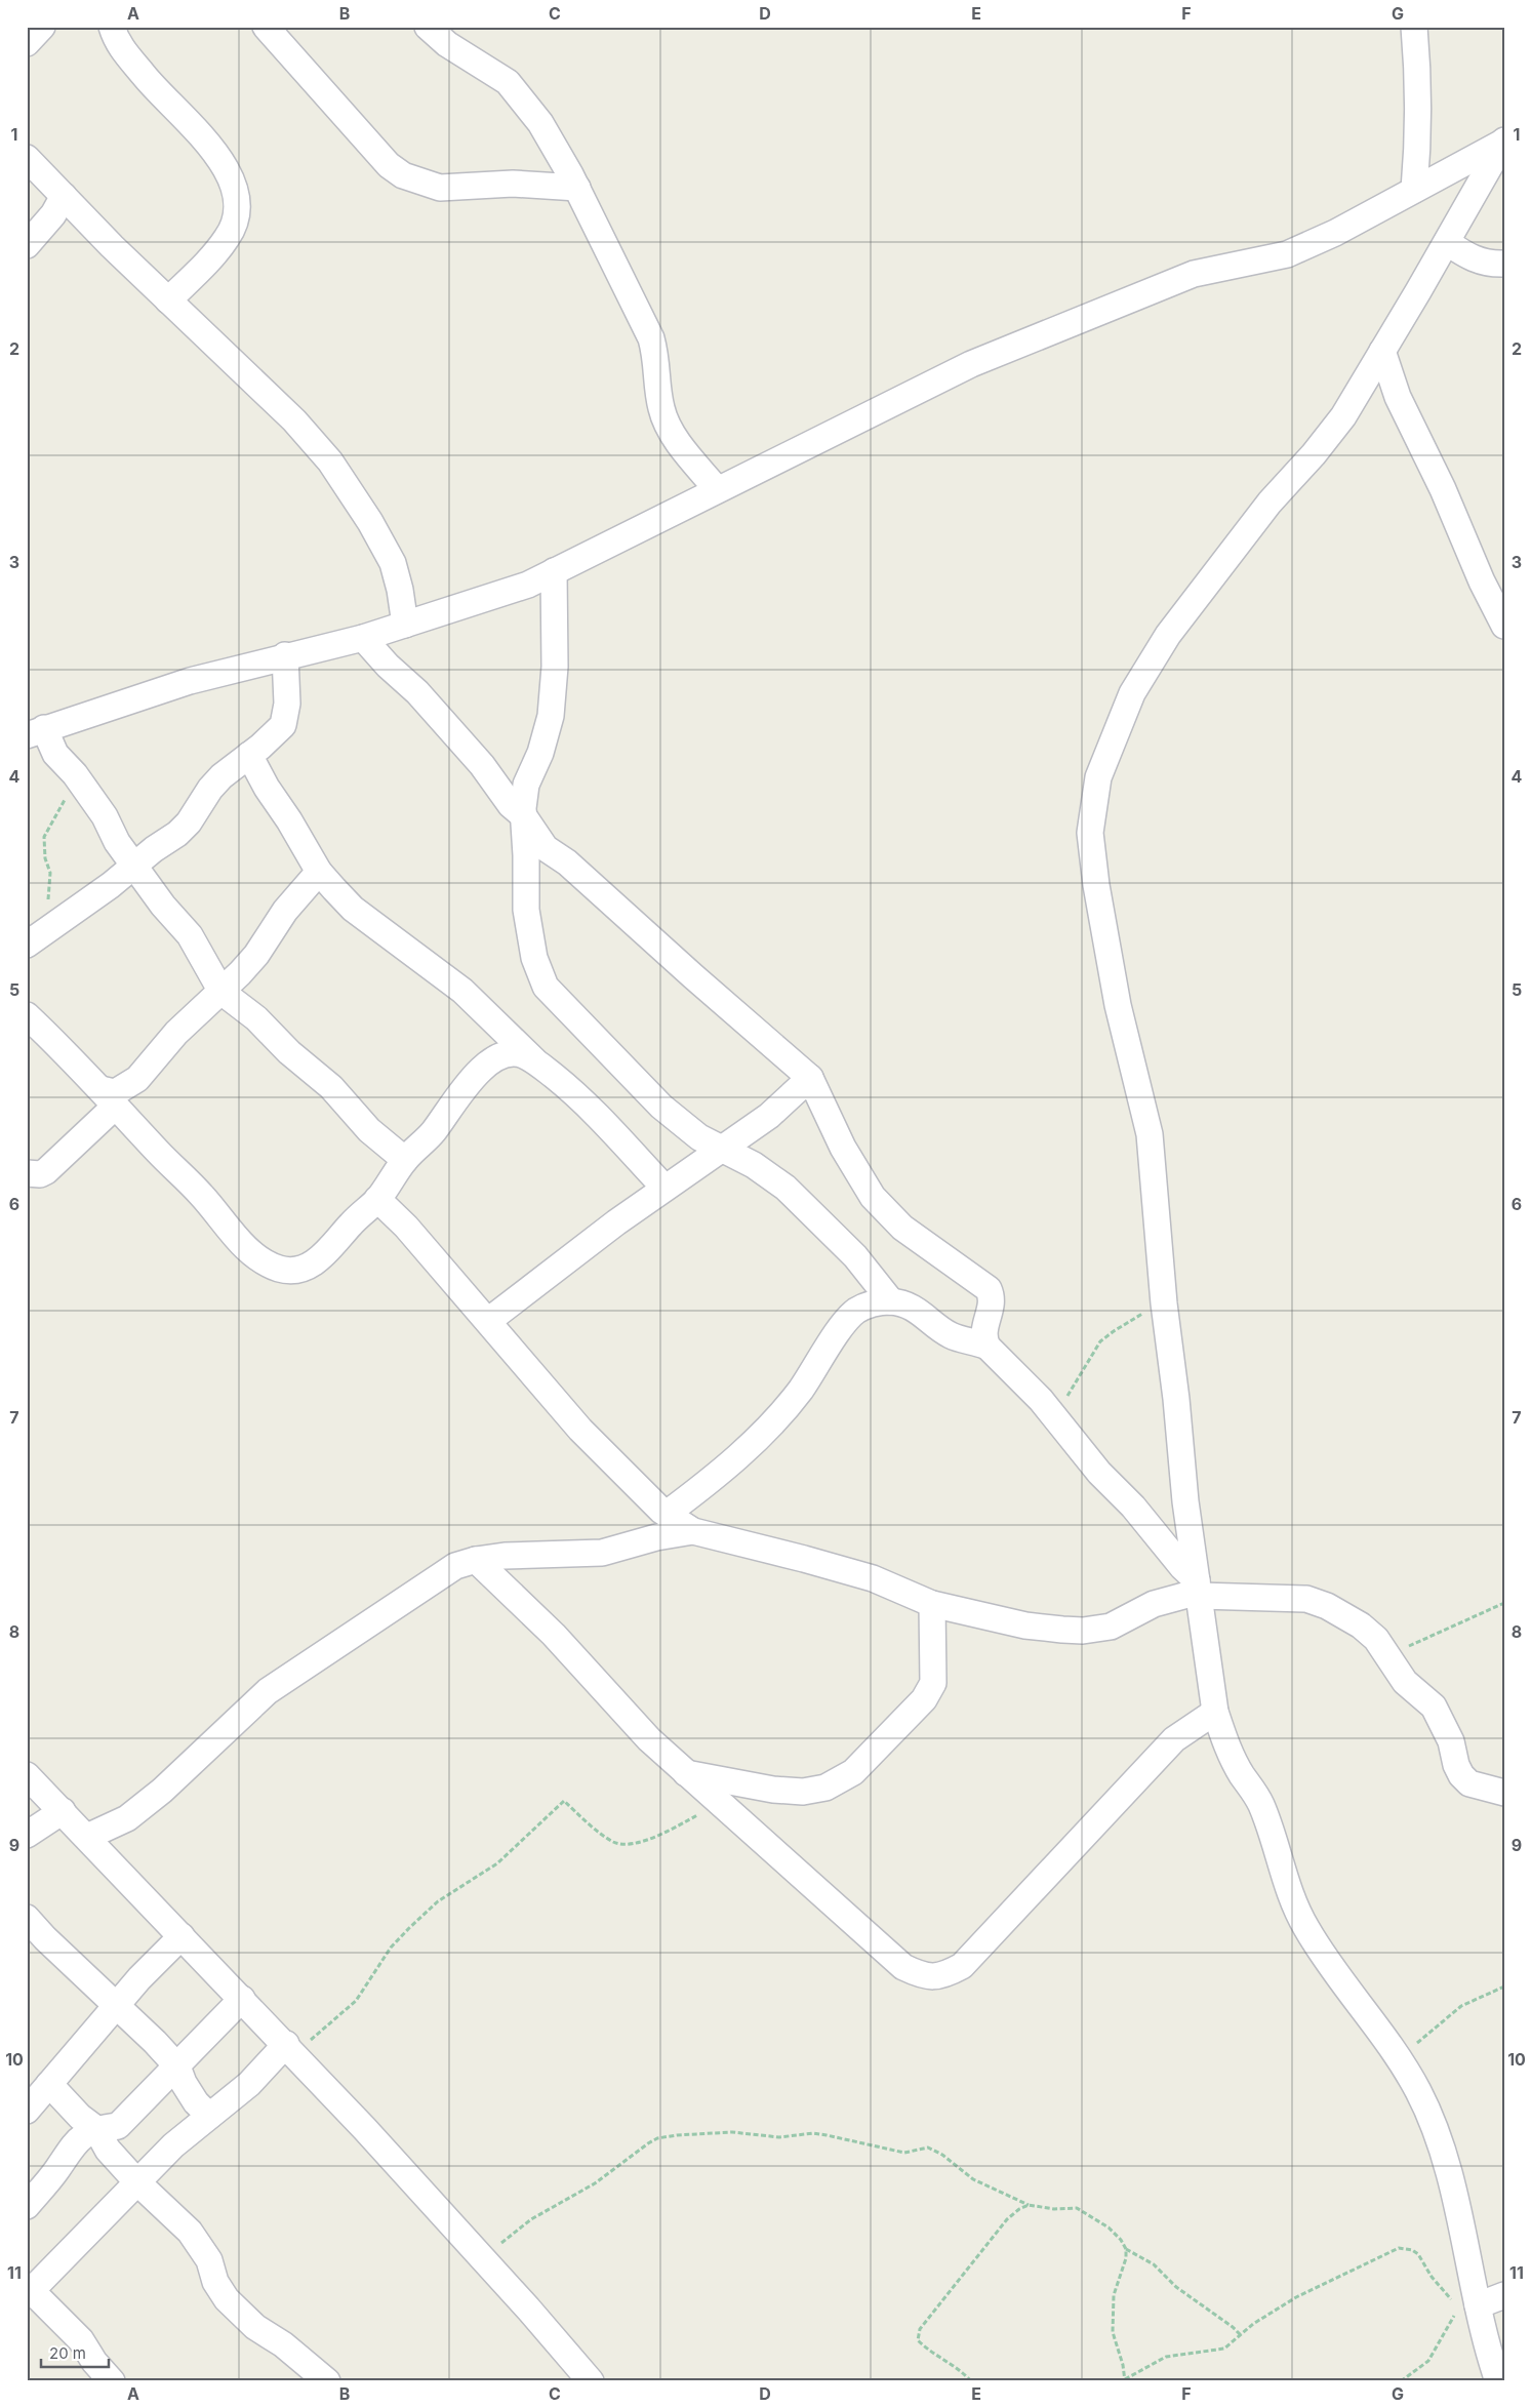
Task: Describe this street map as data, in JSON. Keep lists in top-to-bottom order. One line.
{"scale_bar":"20 m","grid":{"columns":["A","B","C","D","E","F","G"],"rows":["1","2","3","4","5","6","7","8","9","10","11"]}}
